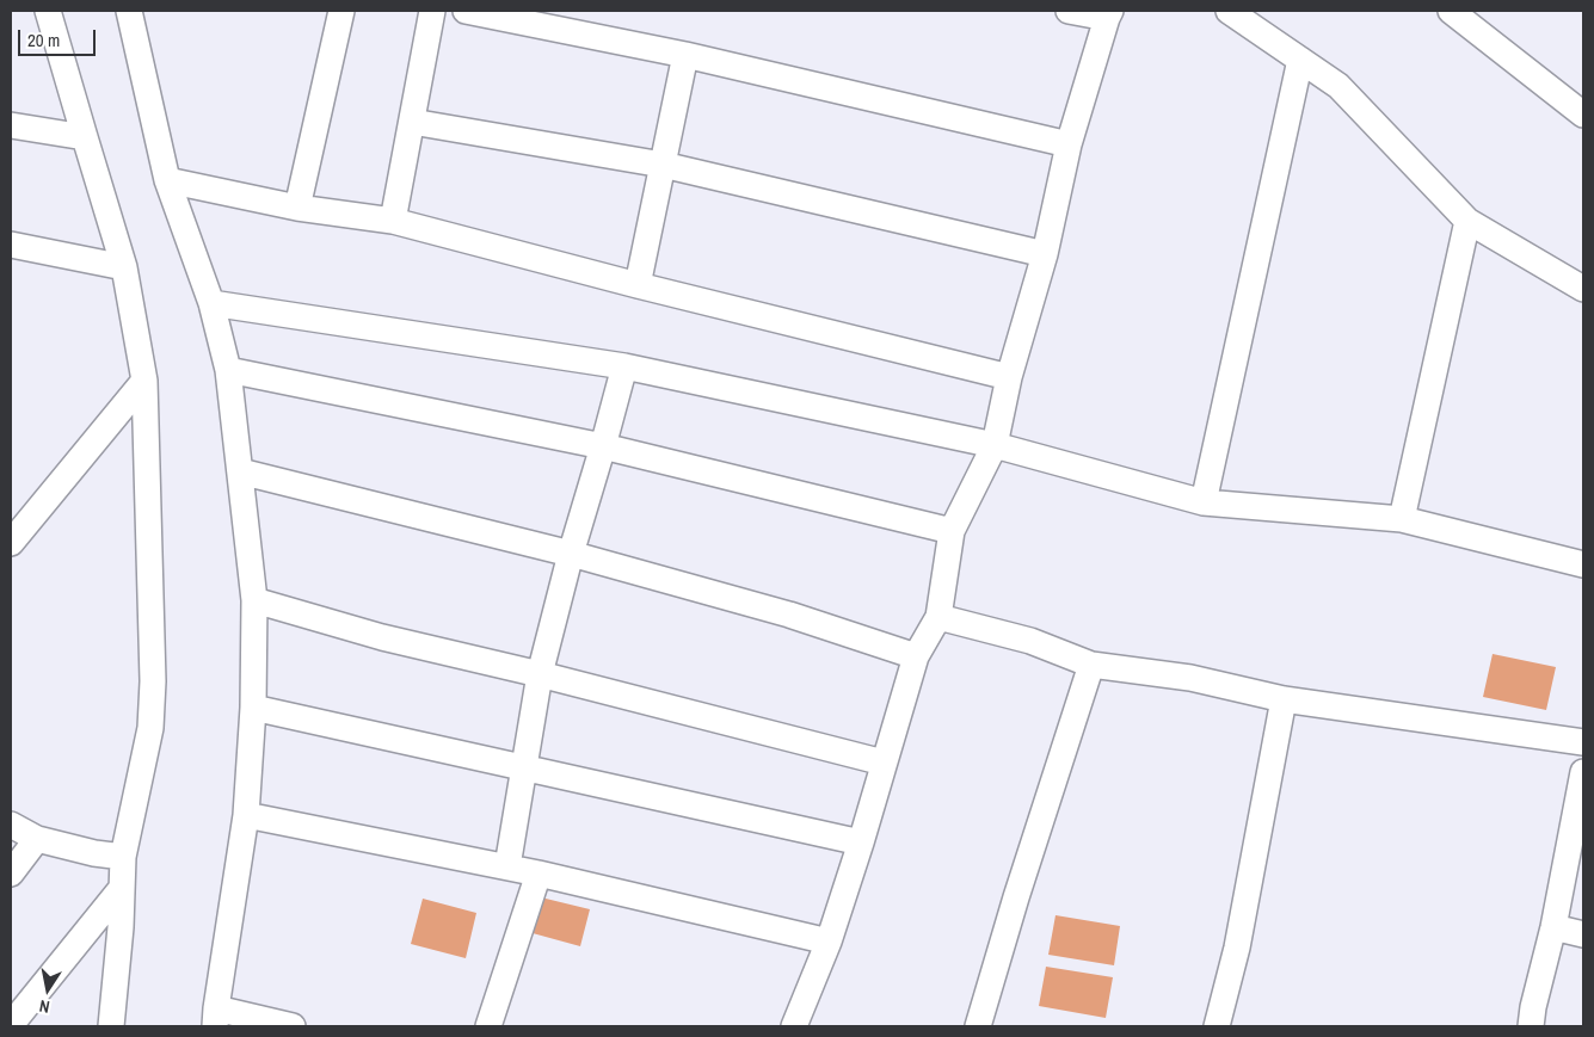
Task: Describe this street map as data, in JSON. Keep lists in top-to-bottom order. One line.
{"scale_bar":"20 m","north":"bottom"}
